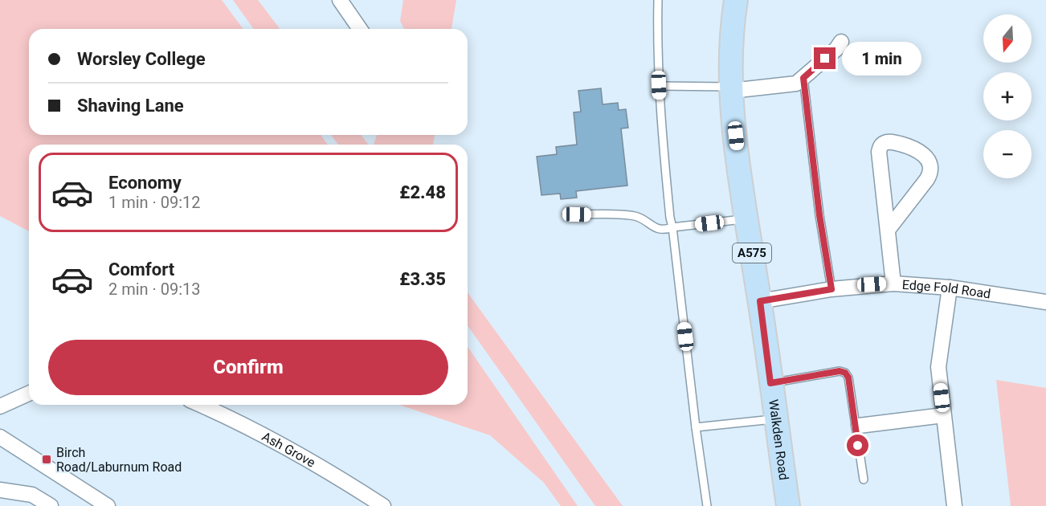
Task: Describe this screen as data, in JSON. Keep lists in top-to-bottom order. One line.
{"streets":{"main road":["A575","Walkden Road"],"street":["Edge Fold Road","Ash Grove"]},"crossings":[["Edge Fold Road","Walkden Road"]],"places":{"transit":["Birch Road/Laburnum Road"]},"north":"bottom","page":{"map_buttons":["+","−"],"banner":["Worsley College","Shaving Lane"],"bubble":"1 min","list":[{"name":"Economy","note":"1 min · 09:12","value":"£2.48"},{"name":"Comfort","note":"2 min · 09:13","value":"£3.35"}],"buttons":"Confirm"}}
